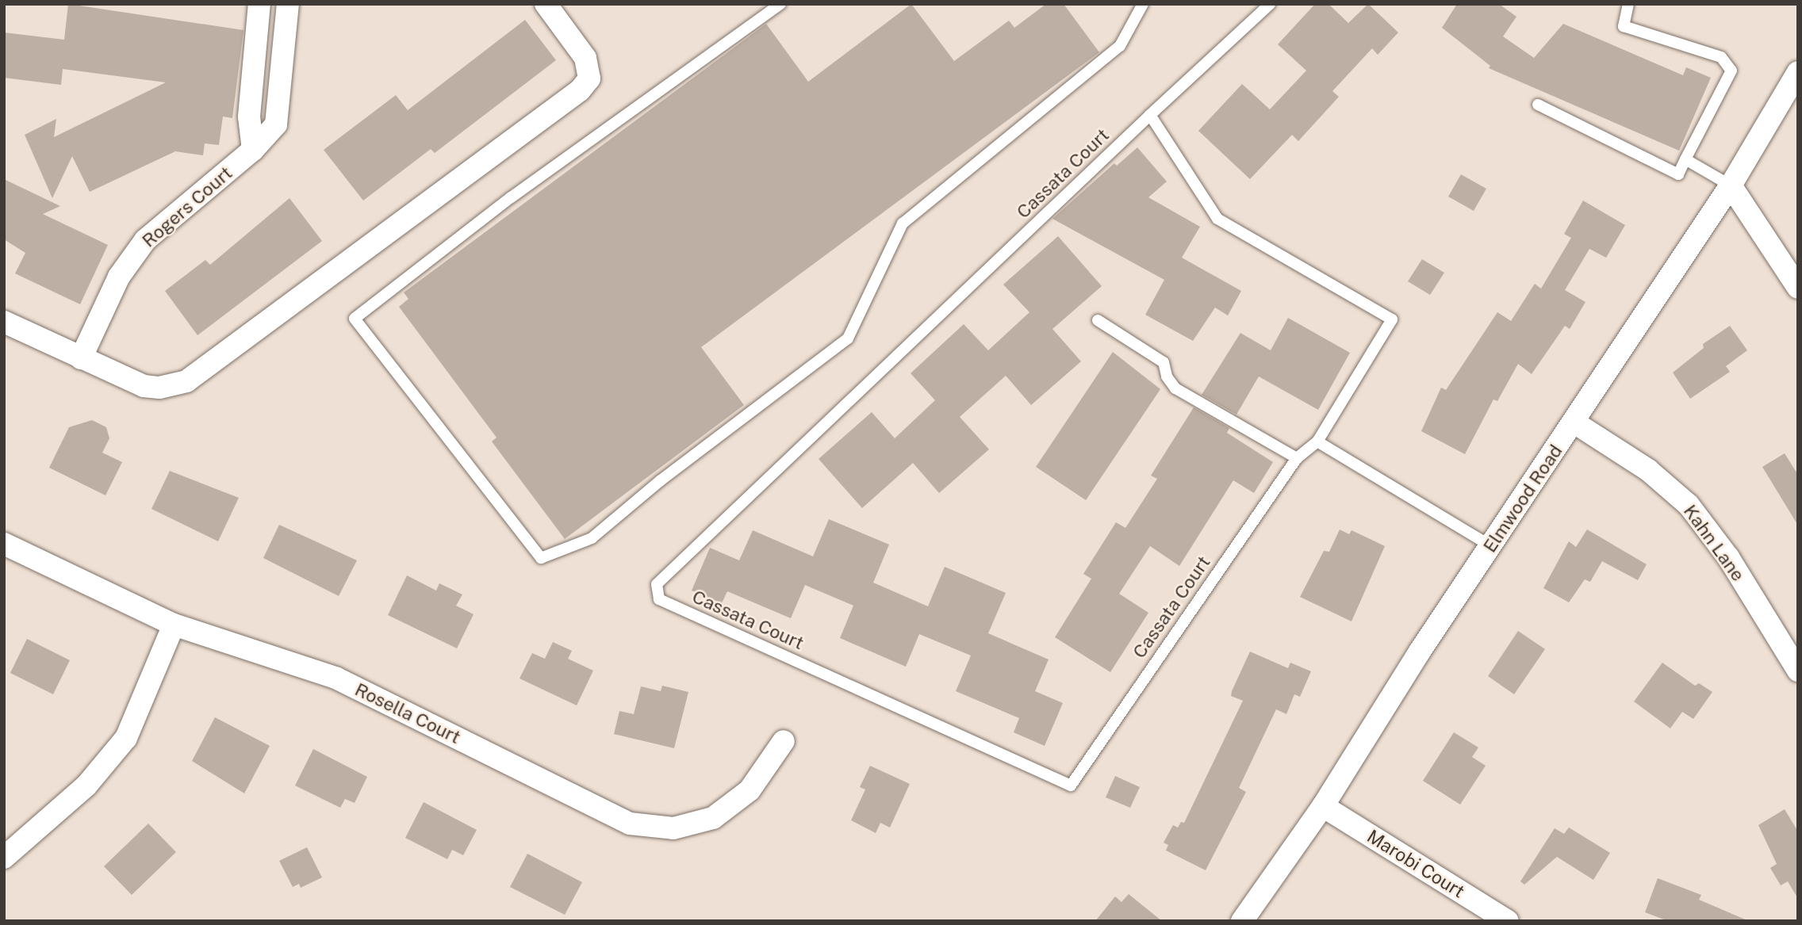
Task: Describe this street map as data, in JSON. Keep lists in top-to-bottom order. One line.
{"streets":{"street":["Rogers Court","Elmwood Road","Kahn Lane","Rosella Court","Marobi Court"],"lane":["Cassata Court"]},"crossings":[["Elmwood Road","Kahn Lane"],["Elmwood Road","Marobi Court"]]}
